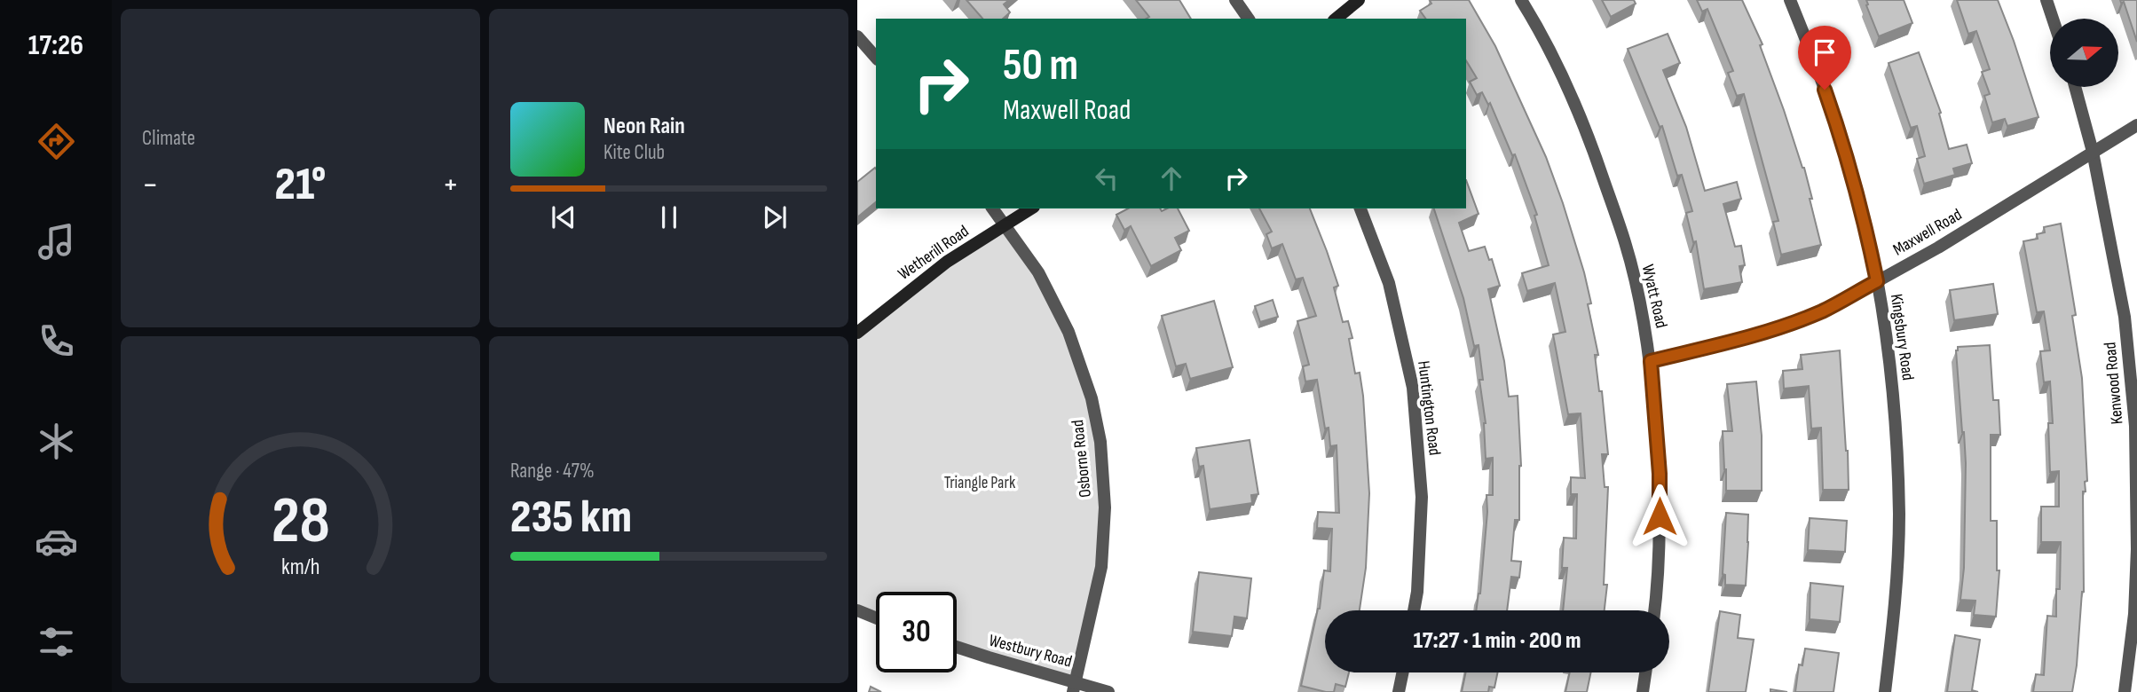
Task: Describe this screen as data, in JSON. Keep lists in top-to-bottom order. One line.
{"streets":{"street":["Maxwell Road","Wetherill Road","Wyatt Road","Kingsbury Road","Kenwood Road","Huntington Road","Osborne Road","Westbury Road"]},"crossings":[["Maxwell Road","Wyatt Road"],["Maxwell Road","Kingsbury Road"],["Maxwell Road","Kenwood Road"],["Wetherill Road","Osborne Road"],["Osborne Road","Westbury Road"]],"parks":["Triangle Park"],"north":"right","page":{"tabs":"17:26","tile":["Climate",["Range · 47%","235 km"]],"turn":["50 m","Maxwell Road"],"song":["Neon Rain","Kite Club"],"heat":["−","21°","+"],"limit":"30","trip":"17:27 · 1 min · 200 m","gauge":["28","km/h"]}}
